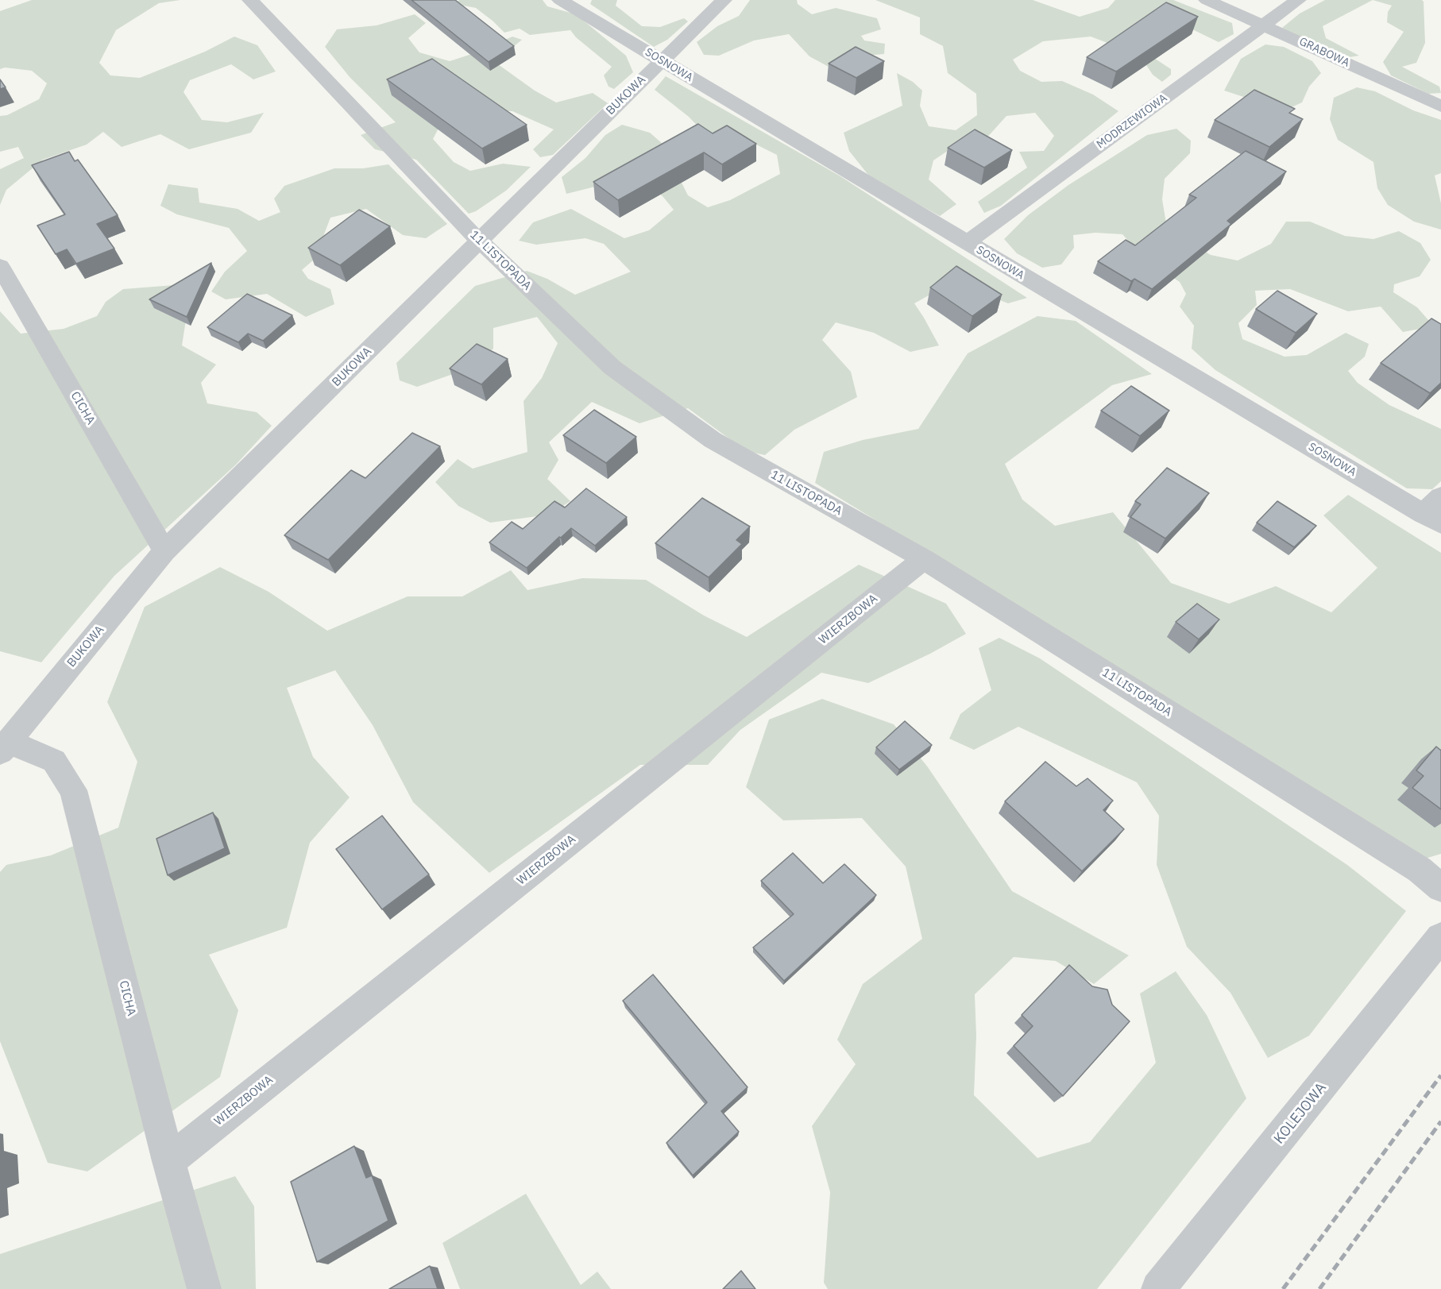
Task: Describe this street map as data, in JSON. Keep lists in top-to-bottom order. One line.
{"streets":{"street":["GRABOWA","SOSNOWA","BUKOWA","MODRZEWIOWA","11 LISTOPADA","CICHA","WIERZBOWA","KOLEJOWA"]},"crossings":[["GRABOWA","MODRZEWIOWA"],["SOSNOWA","BUKOWA"],["SOSNOWA","MODRZEWIOWA"],["BUKOWA","11 LISTOPADA"],["BUKOWA","CICHA"],["11 LISTOPADA","WIERZBOWA"],["CICHA","WIERZBOWA"]]}
